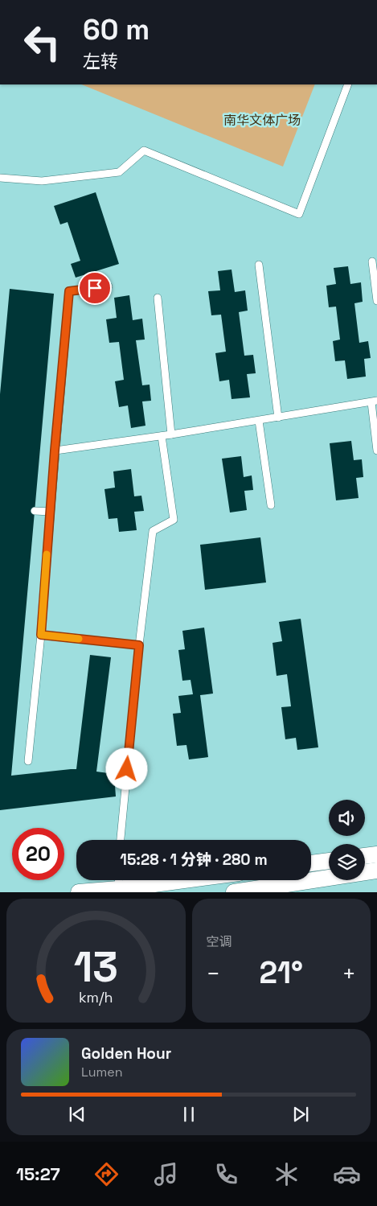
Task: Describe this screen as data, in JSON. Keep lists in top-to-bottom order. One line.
{"parks":["南华文体广场"],"page":{"turn":["60 m","左转"],"limit":"20","trip":"15:28 · 1 分钟 · 280 m","tile":"空调","heat":["−","21°","+"],"song":["Golden Hour","Lumen"],"tabs":"15:27","gauge":["13","km/h"]}}
